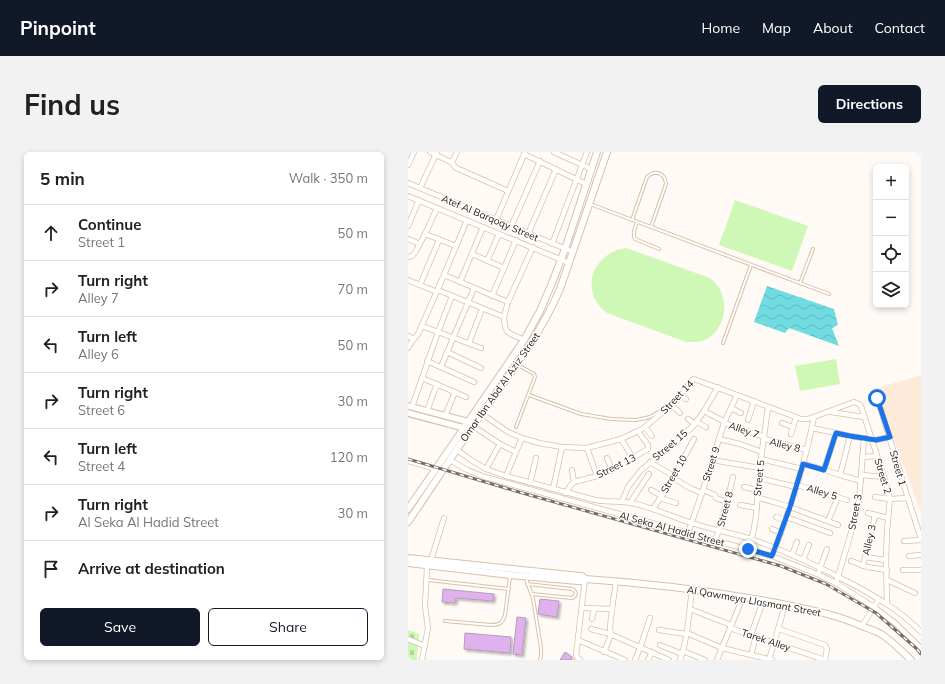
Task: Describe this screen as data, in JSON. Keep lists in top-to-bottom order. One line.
{"streets":{"main road":["Omar Ibn Abd Al Aziz Street","Al Qawmeya Llasmant Street"],"street":["Atef Al Barqoqy Street","Street 14","Alley 7","Street 15","Alley 8","Street 9","Street 13","Street 1","Street 10","Street 2","Street 5","Alley 5","Street 8","Street 3","Al Seka Al Hadid Street","Alley 3","Tarek Alley"]},"crossings":[["Atef Al Barqoqy Street","Omar Ibn Abd Al Aziz Street"],["Omar Ibn Abd Al Aziz Street","Street 14"],["Omar Ibn Abd Al Aziz Street","Al Seka Al Hadid Street"],["Street 14","Street 15"],["Street 14","Street 9"],["Street 14","Street 13"],["Street 14","Street 2"],["Street 14","Street 5"],["Alley 7","Street 15"],["Alley 7","Alley 8"],["Alley 7","Street 9"],["Alley 7","Street 5"],["Street 15","Al Seka Al Hadid Street"],["Alley 8","Street 5"],["Street 9","Al Seka Al Hadid Street"],["Street 10","Al Seka Al Hadid Street"],["Street 2","Al Seka Al Hadid Street"],["Street 5","Alley 5"],["Street 5","Al Seka Al Hadid Street"],["Street 8","Al Seka Al Hadid Street"],["Street 3","Al Seka Al Hadid Street"]],"page":{"header":"Pinpoint","nav":["Home","Map","About","Contact"],"buttons":["Directions",["Save","Share"]],"title":"Find us","heading":["5 min","Walk · 350 m"],"map_buttons":["+","−"],"list":[["Continue","Street 1","50 m"],["Turn right","Alley 7","70 m"],["Turn left","Alley 6","50 m"],["Turn right","Street 6","30 m"],["Turn left","Street 4","120 m"],["Turn right","Al Seka Al Hadid Street","30 m"],"Arrive at destination"]}}
